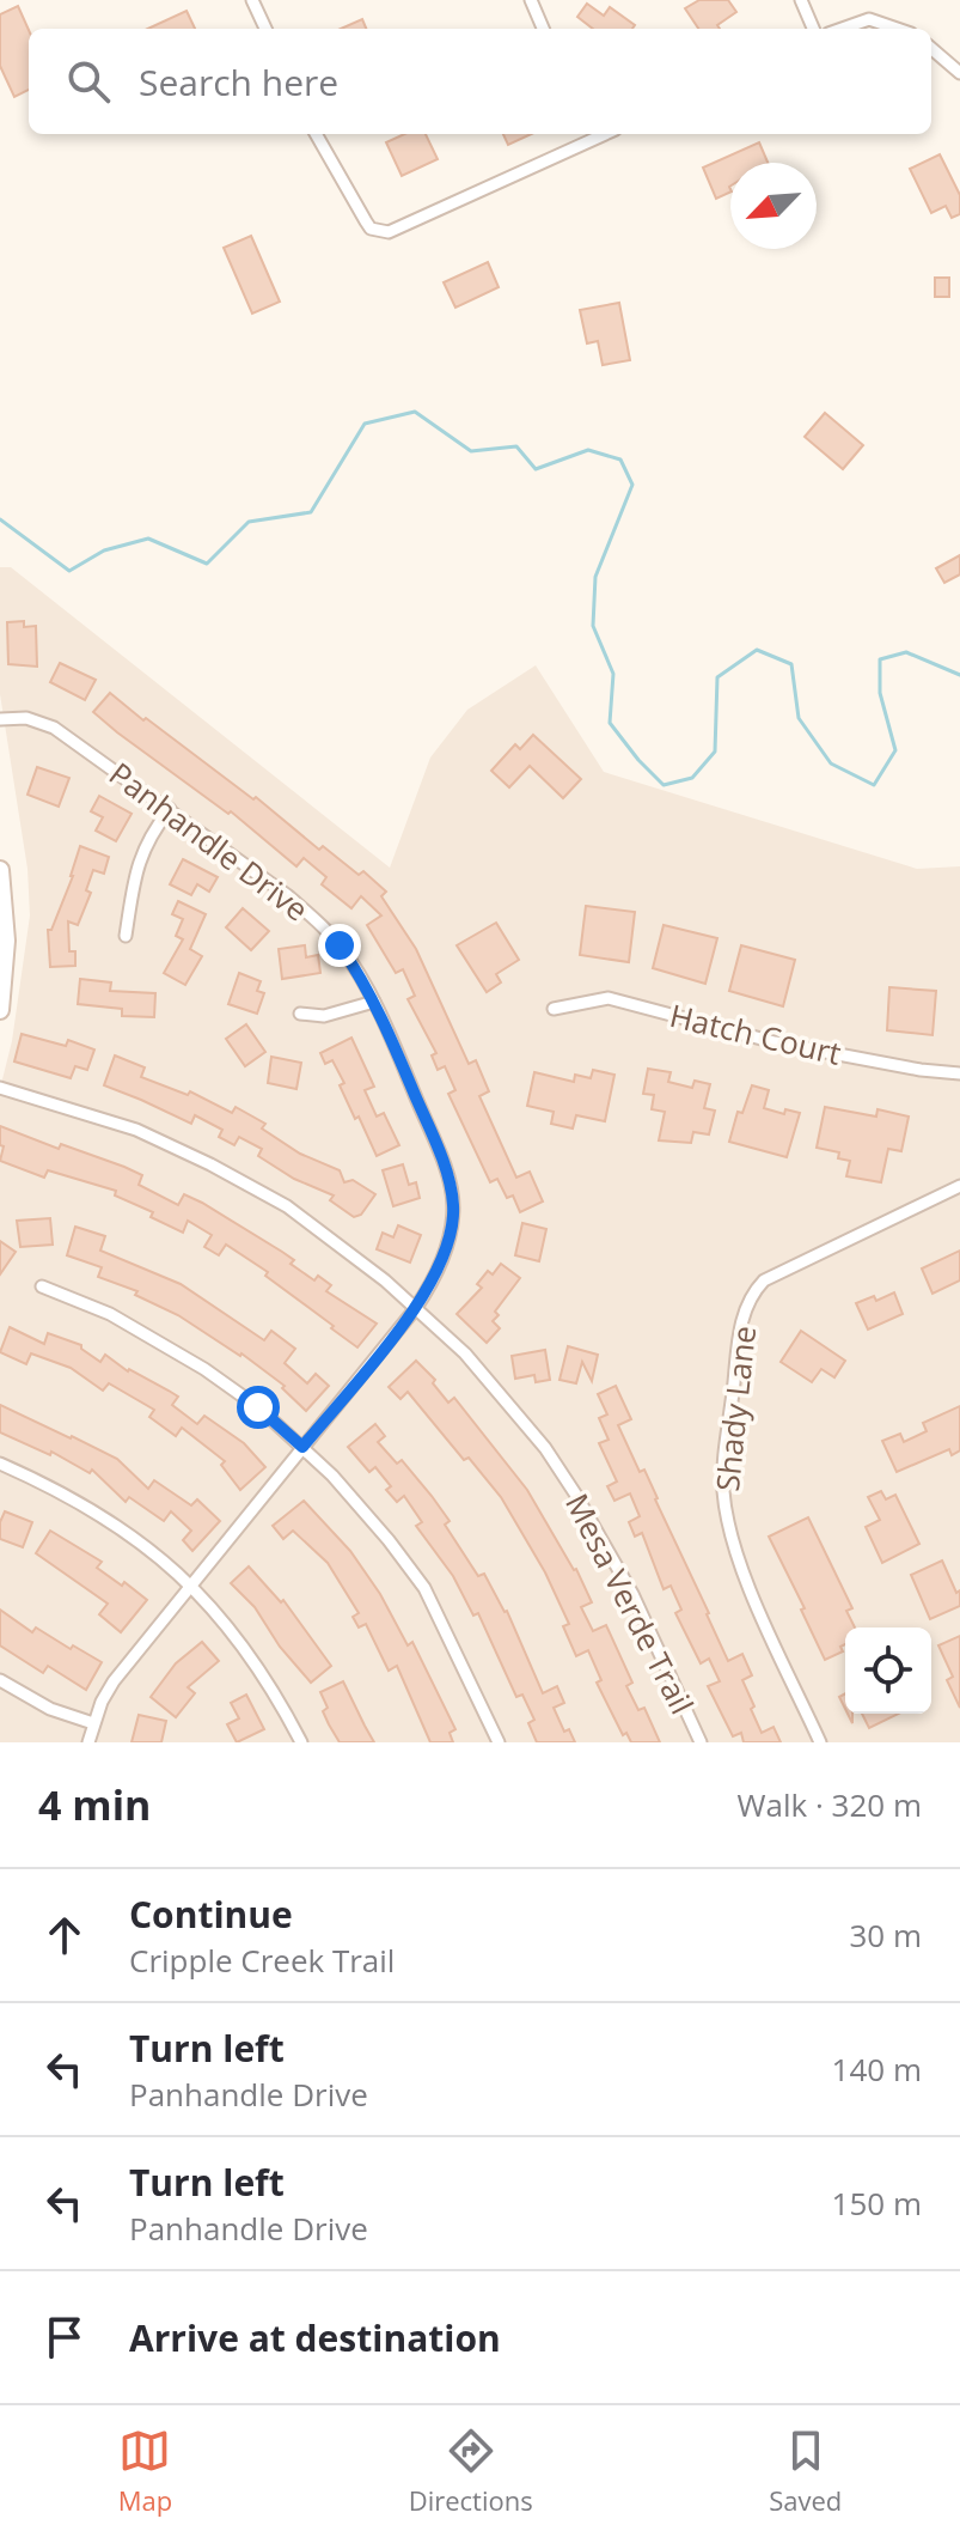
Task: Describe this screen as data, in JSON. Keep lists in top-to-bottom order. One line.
{"streets":{"street":["Panhandle Drive","Hatch Court","Shady Lane","Mesa Verde Trail"]},"crossings":[["Panhandle Drive","Mesa Verde Trail"]],"north":"bottom left","page":{"search":"Search here","heading":["4 min","Walk · 320 m"],"list":[["Continue","Cripple Creek Trail","30 m"],["Turn left","Panhandle Drive","140 m"],["Turn left","Panhandle Drive","150 m"],"Arrive at destination"],"nav":["Map","Directions","Saved"]}}
